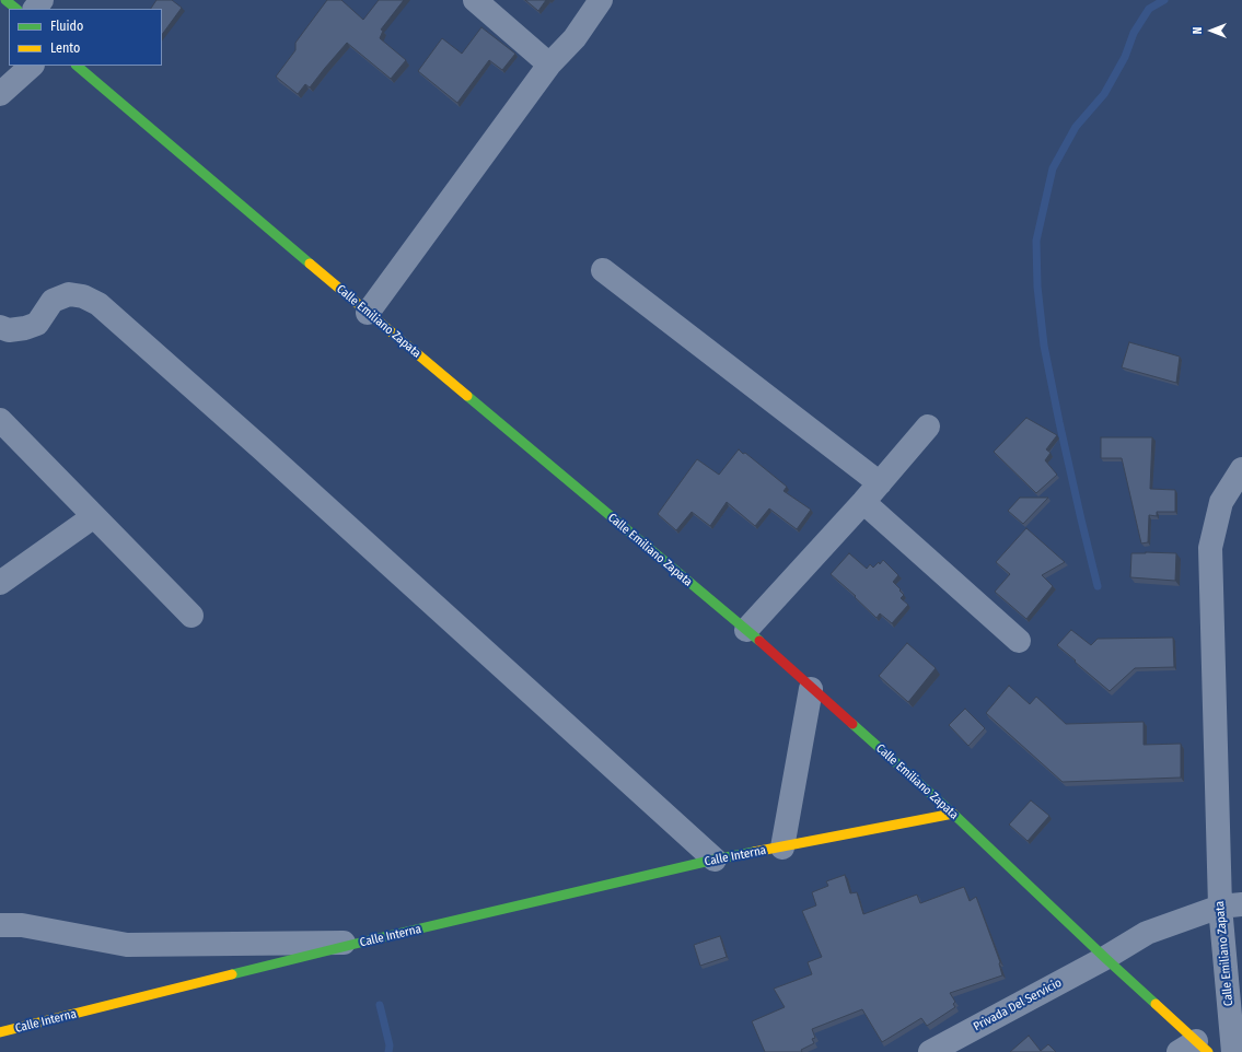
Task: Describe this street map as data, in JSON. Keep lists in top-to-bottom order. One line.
{"streets":{"main road":["Calle Emiliano Zapata","Calle Interna"],"street":["Privada Del Servicio"]},"crossings":[["Calle Emiliano Zapata","Calle Interna"],["Calle Emiliano Zapata","Privada Del Servicio"]],"legend":["Fluido","Lento"],"north":"left"}
